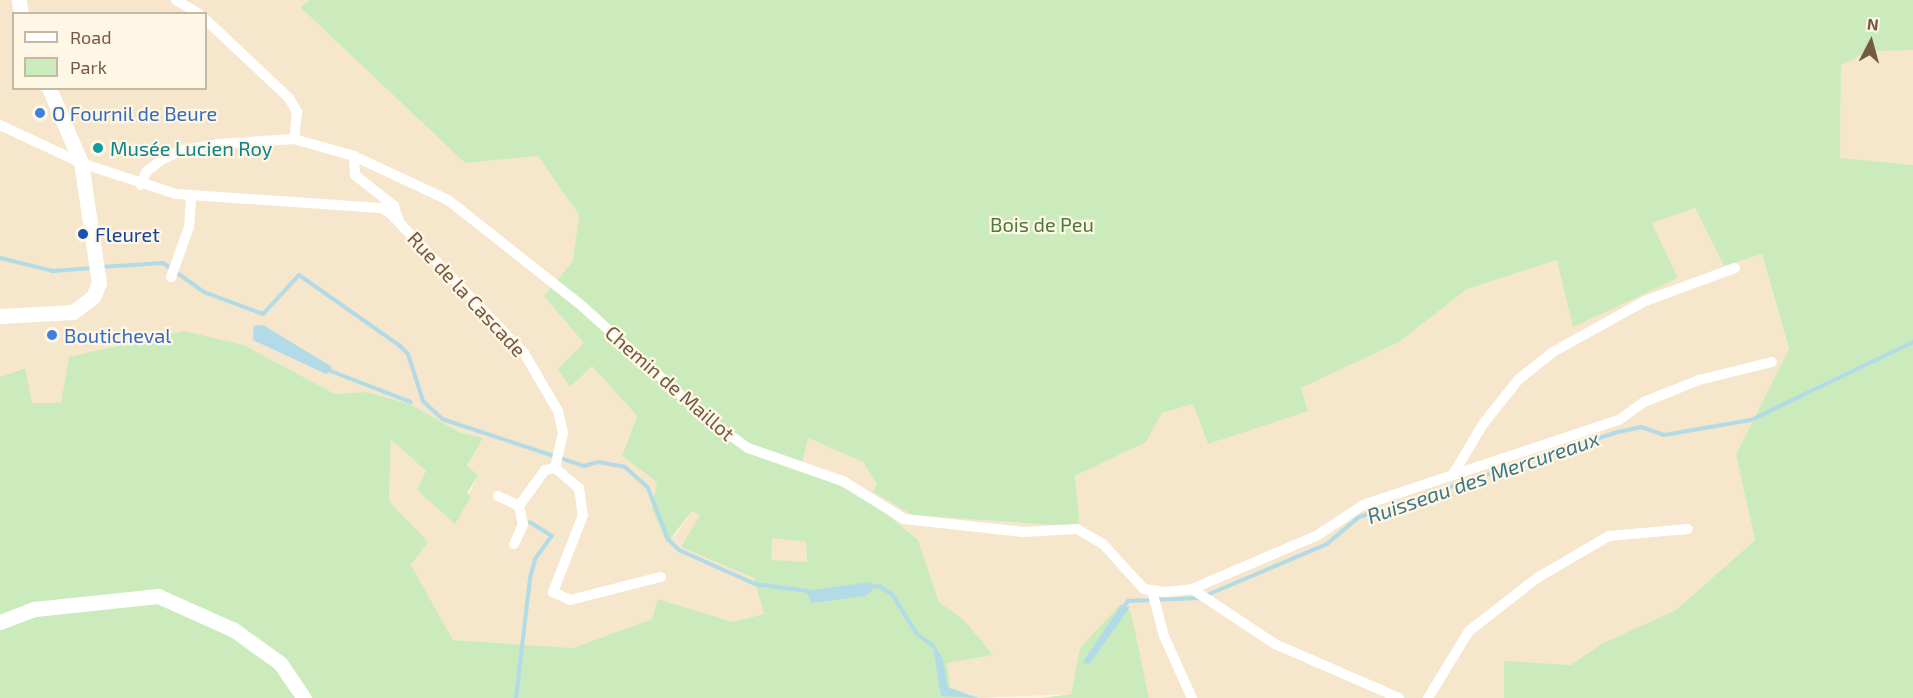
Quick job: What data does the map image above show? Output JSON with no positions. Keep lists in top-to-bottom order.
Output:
{
  "streets": {
    "street": ["Rue de la Cascade", "Chemin de Maillot"]
  },
  "crossings": [
    ["Rue de la Cascade", "Chemin de Maillot"]
  ],
  "water": ["Ruisseau des Mercureaux"],
  "parks": ["Bois de Peu"],
  "places": [
    "O Fournil de Beure",
    "Musée Lucien Roy",
    "Fleuret",
    "Bouticheval"
  ],
  "legend": ["Road", "Park"],
  "north": "top"
}
